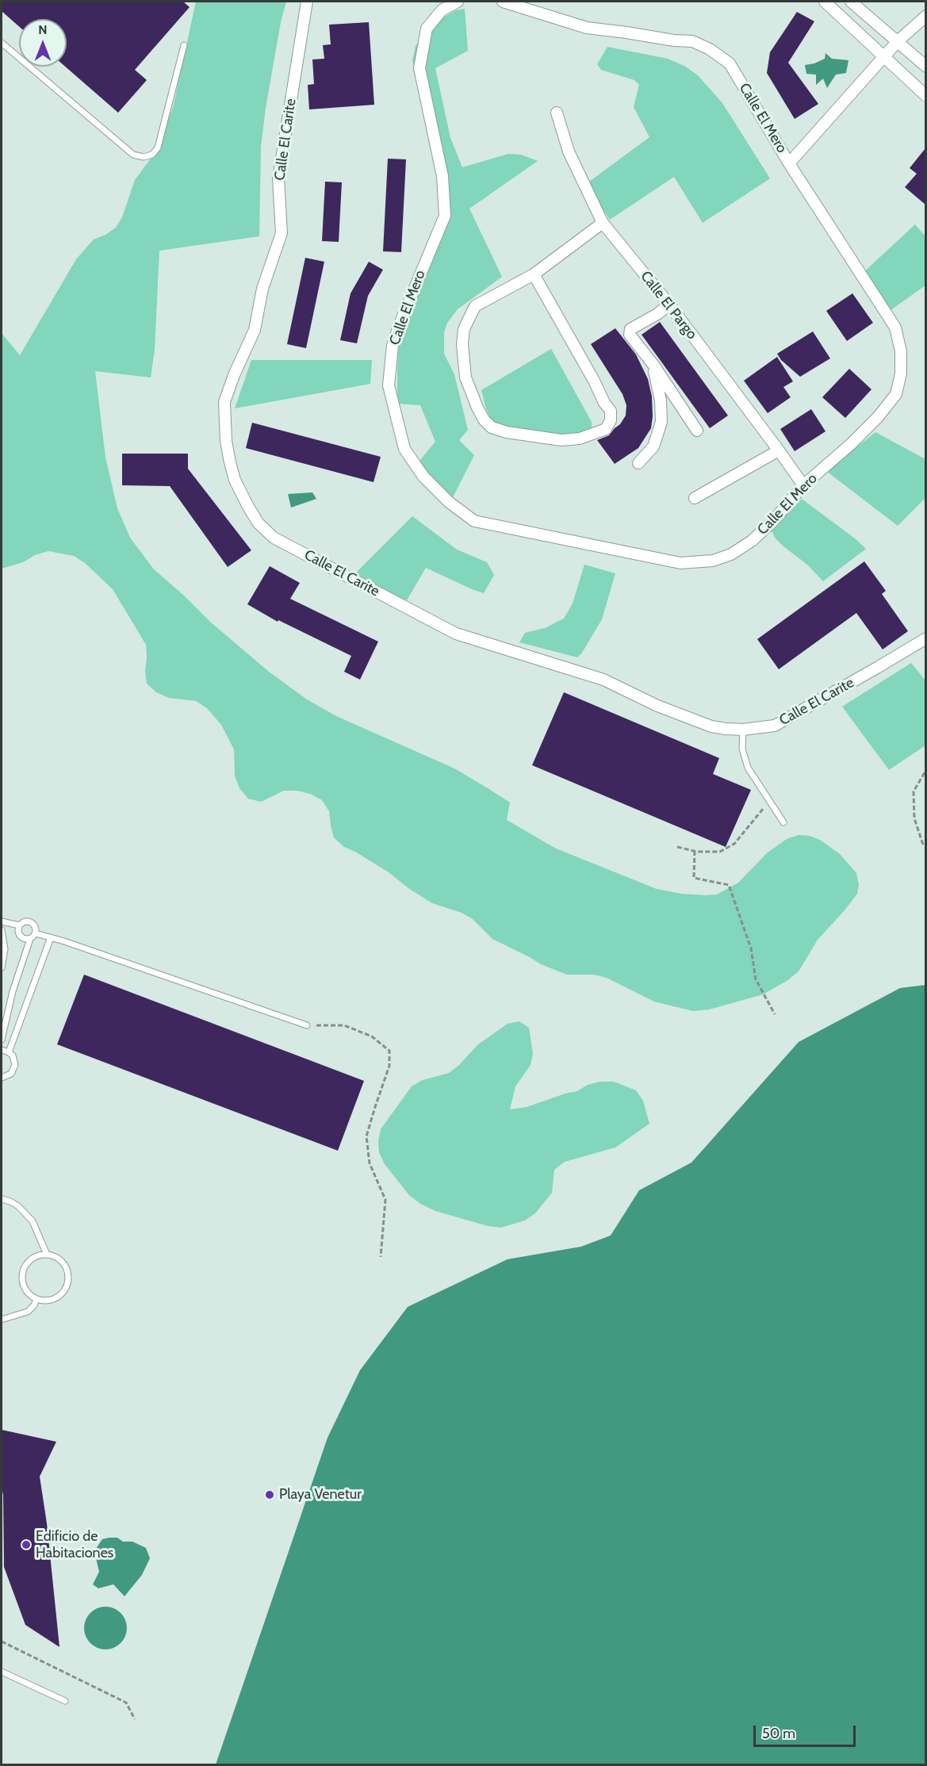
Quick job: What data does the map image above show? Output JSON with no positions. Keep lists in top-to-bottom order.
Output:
{
  "streets": {
    "street": ["Calle El Mero", "Calle El Carite", "Calle El Pargo"]
  },
  "crossings": [
    ["Calle El Mero", "Calle El Pargo"]
  ],
  "places": ["Playa Venetur", "Edificio de Habitaciones"],
  "scale_bar": "50 m",
  "north": "top"
}
